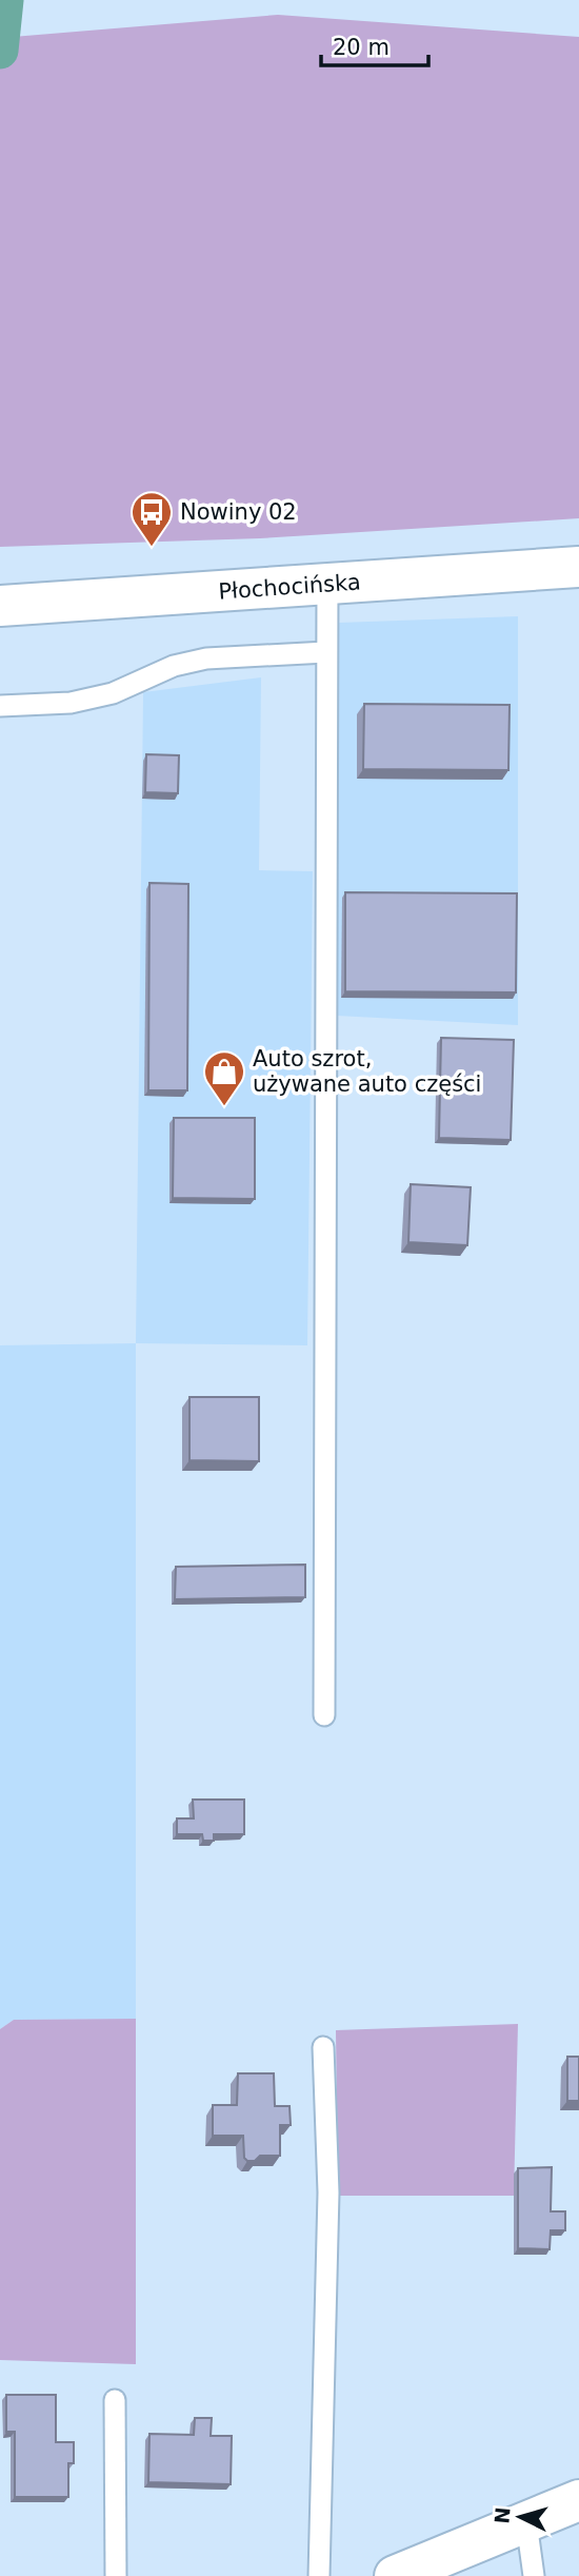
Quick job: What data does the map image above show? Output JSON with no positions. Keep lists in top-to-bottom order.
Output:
{
  "streets": {
    "main road": ["Płochocińska"]
  },
  "places": {
    "bus stop": ["Nowiny 02"],
    "shop": ["Auto szrot, używane auto części"]
  },
  "scale_bar": "20 m",
  "north": "left"
}
